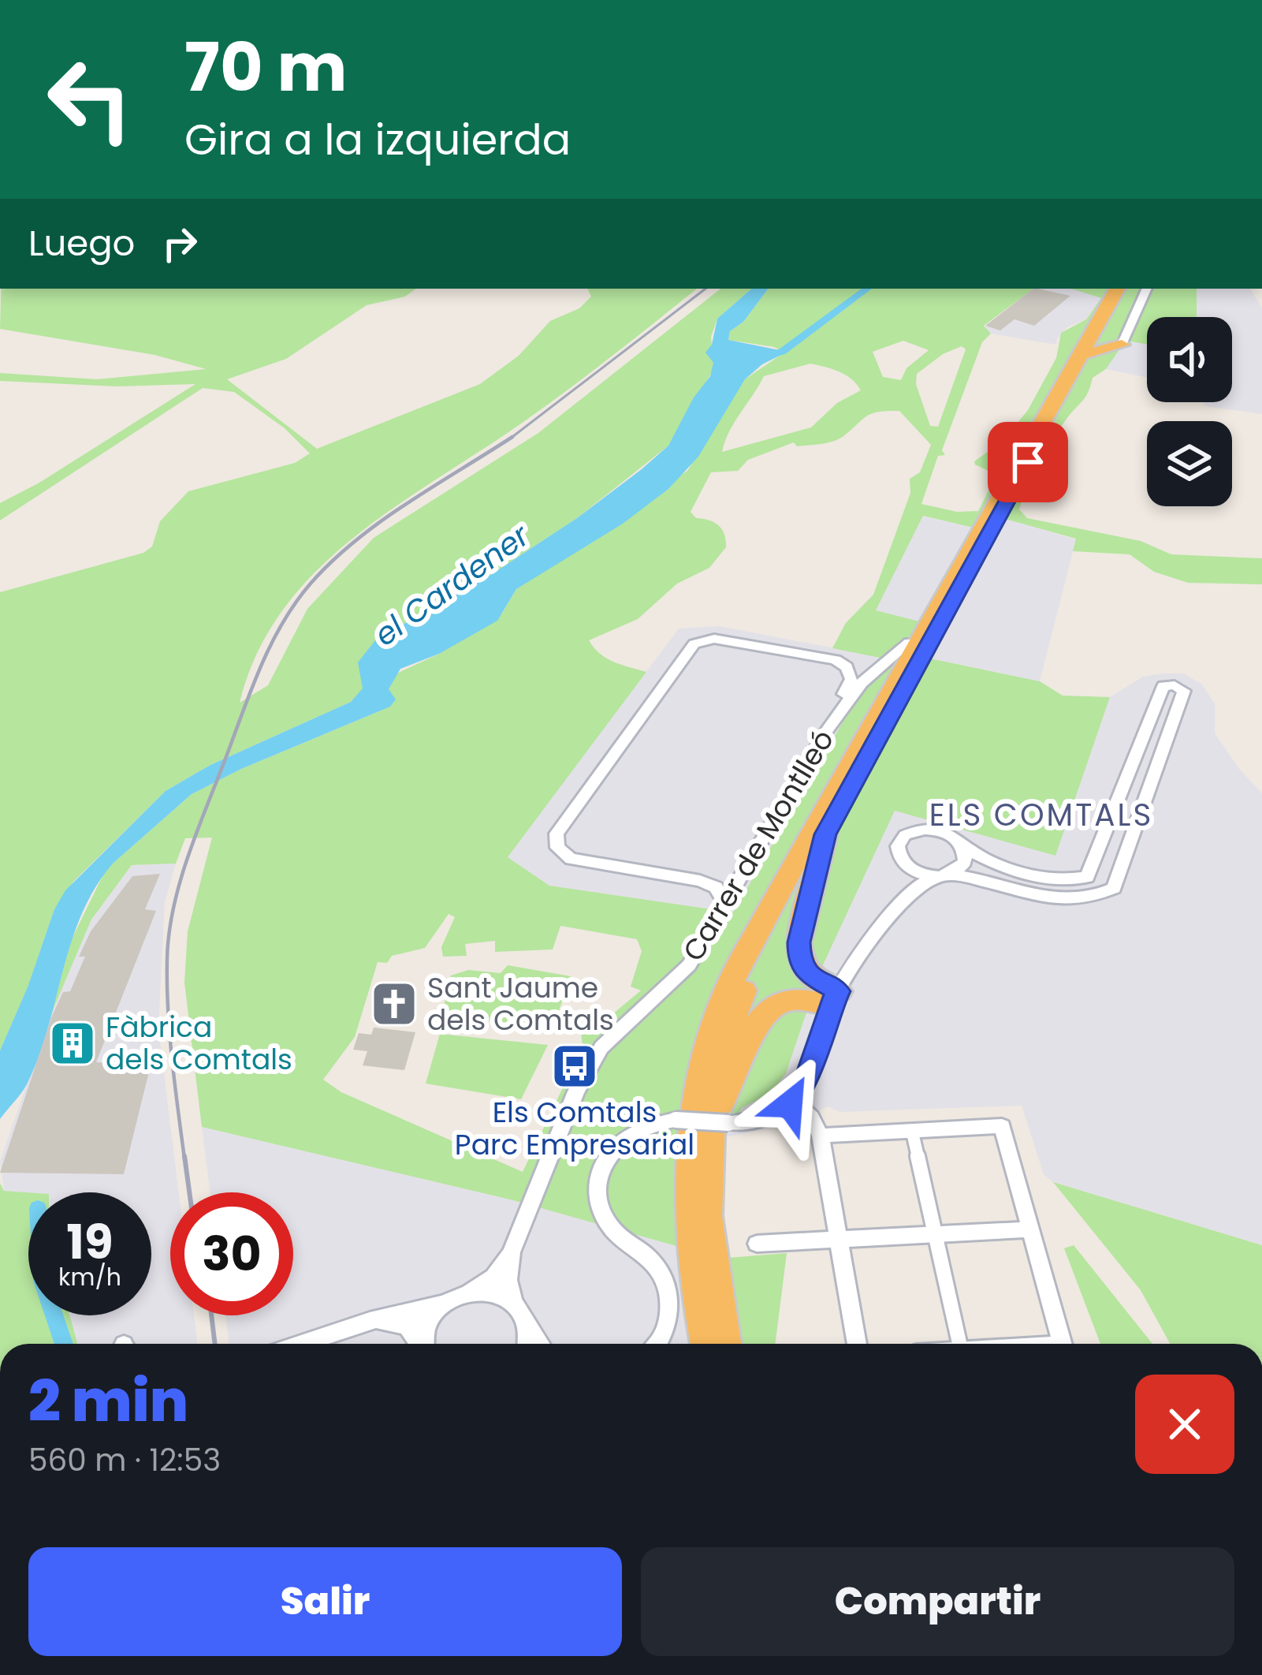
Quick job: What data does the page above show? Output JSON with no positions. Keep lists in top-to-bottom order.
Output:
{
  "streets": {
    "street": ["Carrer de Montlleó"]
  },
  "districts": ["ELS COMTALS"],
  "water": ["el Cardener"],
  "places": {
    "church": ["Sant Jaume dels Comtals"],
    "building": ["Fàbrica dels Comtals"],
    "bus stop": ["Els Comtals Parc Empresarial"]
  },
  "page": {
    "turn": ["70 m", "Gira a la izquierda"],
    "then": "Luego",
    "speed": "19 km/h",
    "limit": "30",
    "heading": ["2 min", "560 m · 12:53"],
    "buttons": ["Salir", "Compartir"]
  }
}
